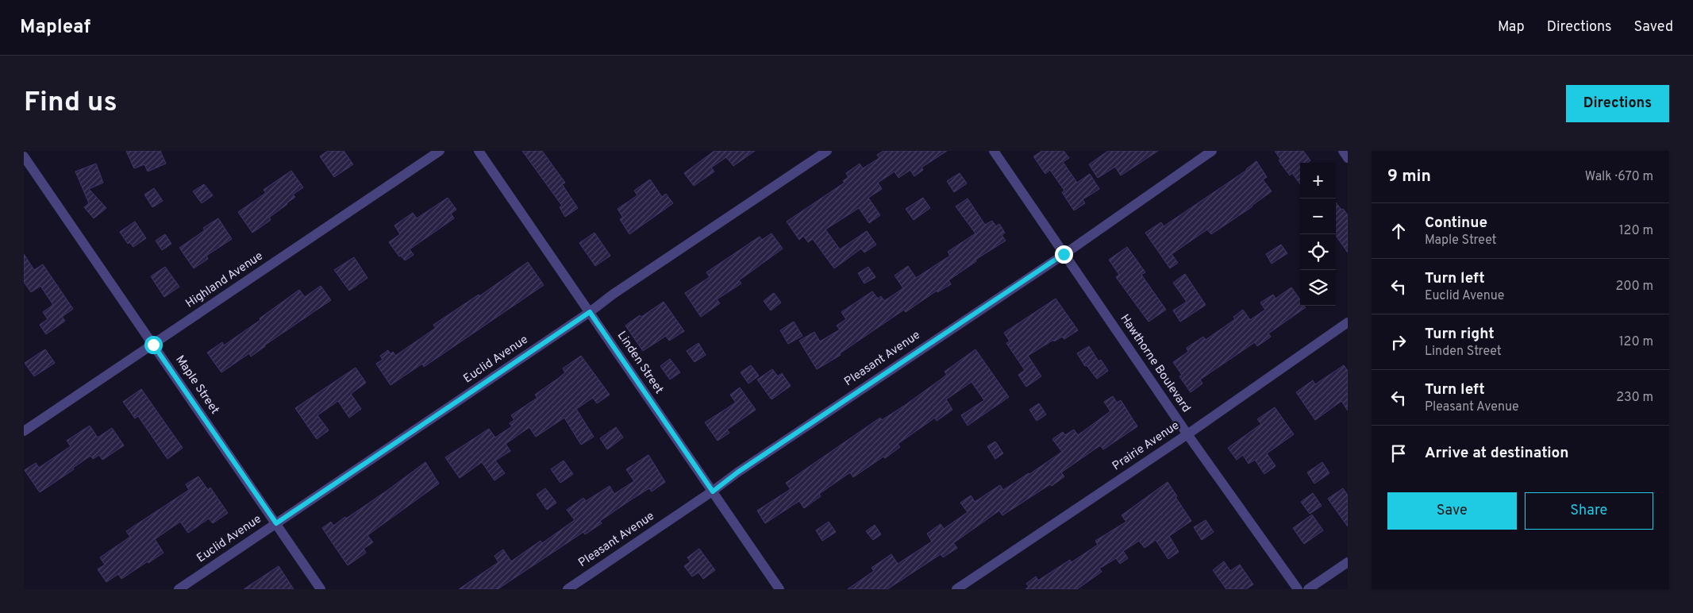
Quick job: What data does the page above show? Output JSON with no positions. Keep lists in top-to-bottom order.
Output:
{
  "streets": {
    "street": [
      "Highland Avenue",
      "Pleasant Avenue",
      "Euclid Avenue",
      "Linden Street",
      "Hawthorne Boulevard",
      "Maple Street",
      "Prairie Avenue"
    ]
  },
  "crossings": [
    ["Highland Avenue", "Maple Street"],
    ["Pleasant Avenue", "Linden Street"],
    ["Pleasant Avenue", "Hawthorne Boulevard"],
    ["Euclid Avenue", "Linden Street"],
    ["Euclid Avenue", "Maple Street"],
    ["Hawthorne Boulevard", "Prairie Avenue"]
  ],
  "page": {
    "header": "Mapleaf",
    "nav": ["Map", "Directions", "Saved"],
    "buttons": [
      "Directions",
      ["Save", "Share"]
    ],
    "title": "Find us",
    "heading": ["9 min", "Walk · 670 m"],
    "map_buttons": ["+", "−"],
    "list": [
      ["Continue", "Maple Street", "120 m"],
      ["Turn left", "Euclid Avenue", "200 m"],
      ["Turn right", "Linden Street", "120 m"],
      ["Turn left", "Pleasant Avenue", "230 m"],
      "Arrive at destination"
    ]
  }
}
